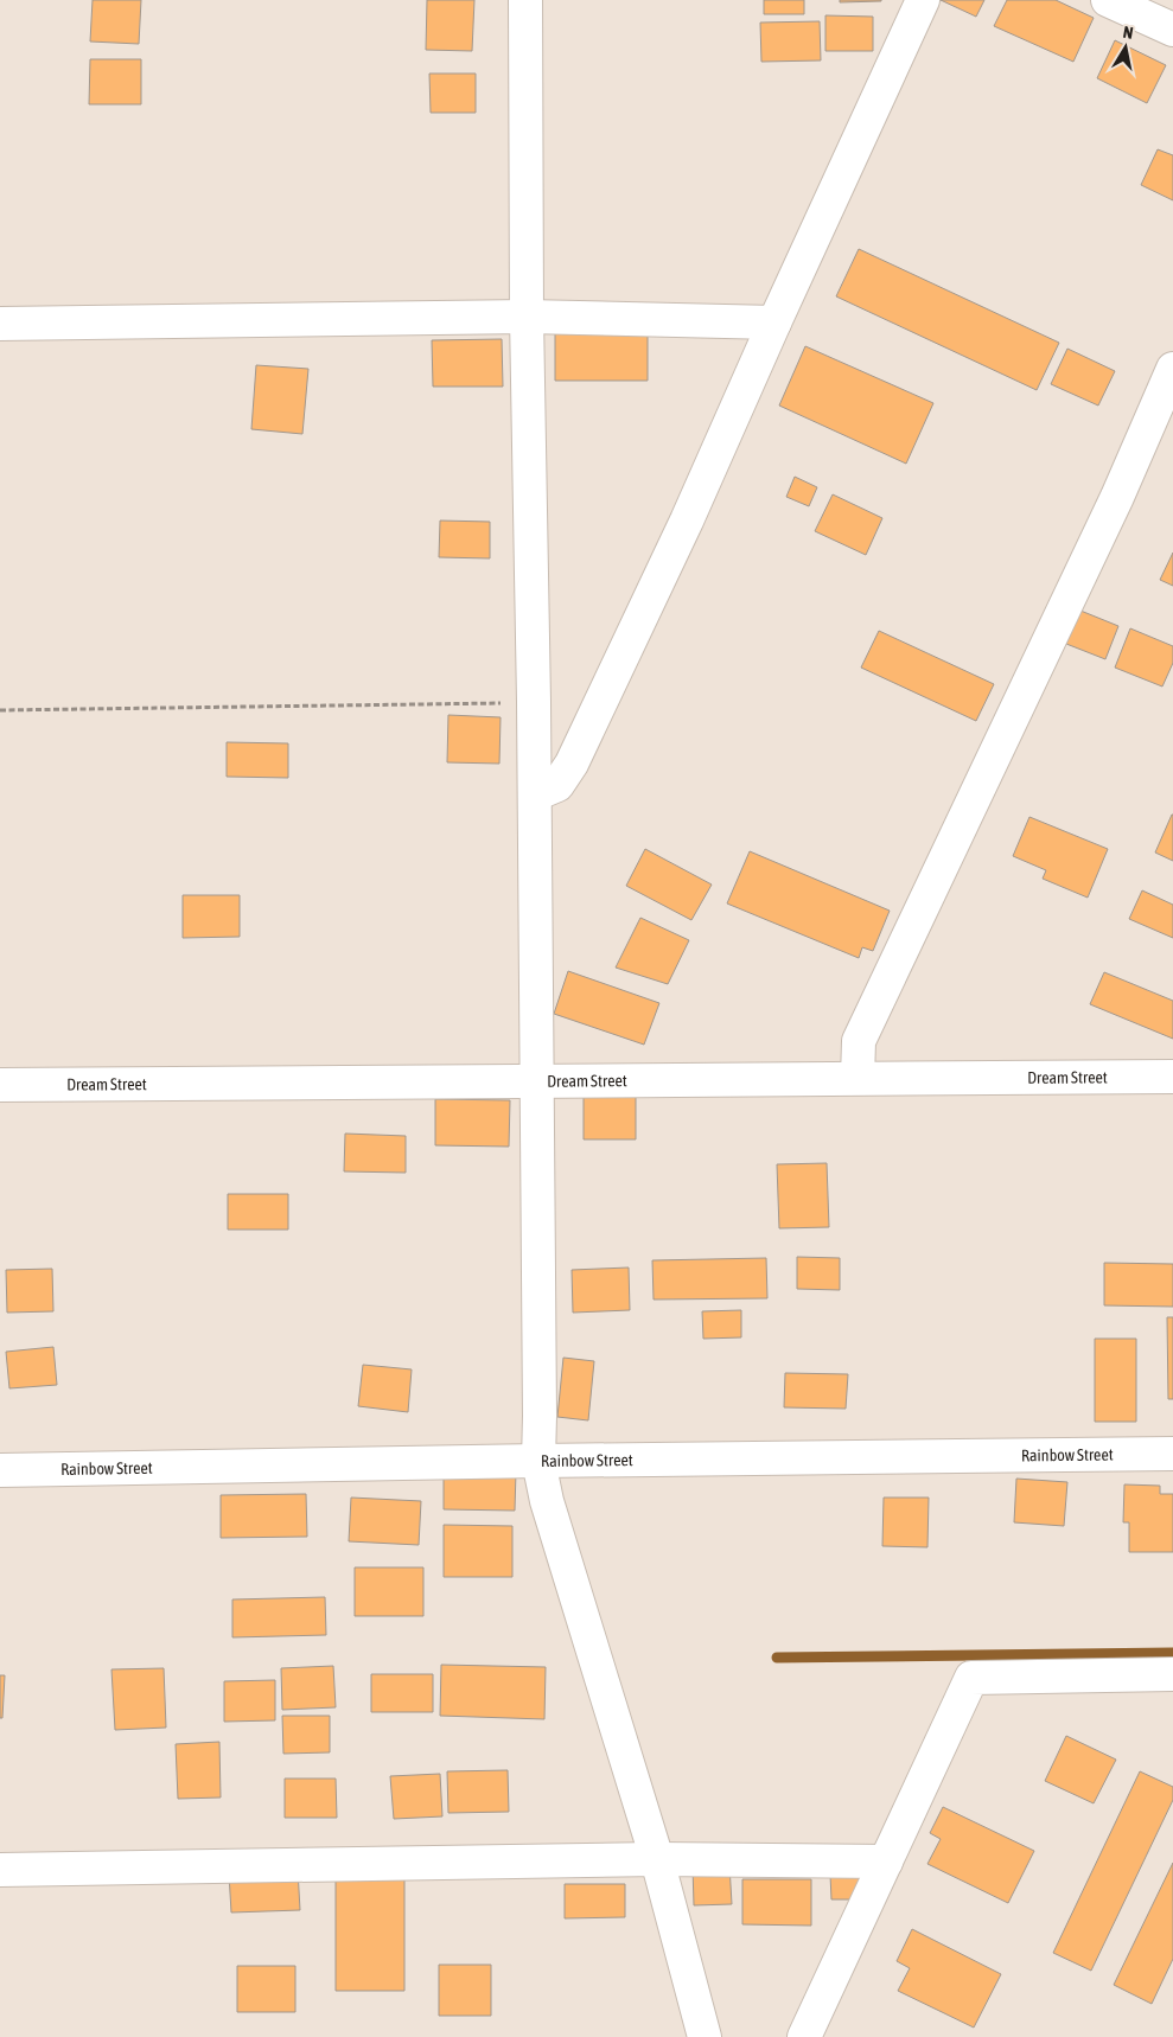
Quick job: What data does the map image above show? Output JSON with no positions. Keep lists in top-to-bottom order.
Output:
{
  "streets": {
    "street": ["Dream Street", "Rainbow Street"]
  },
  "north": "top"
}
